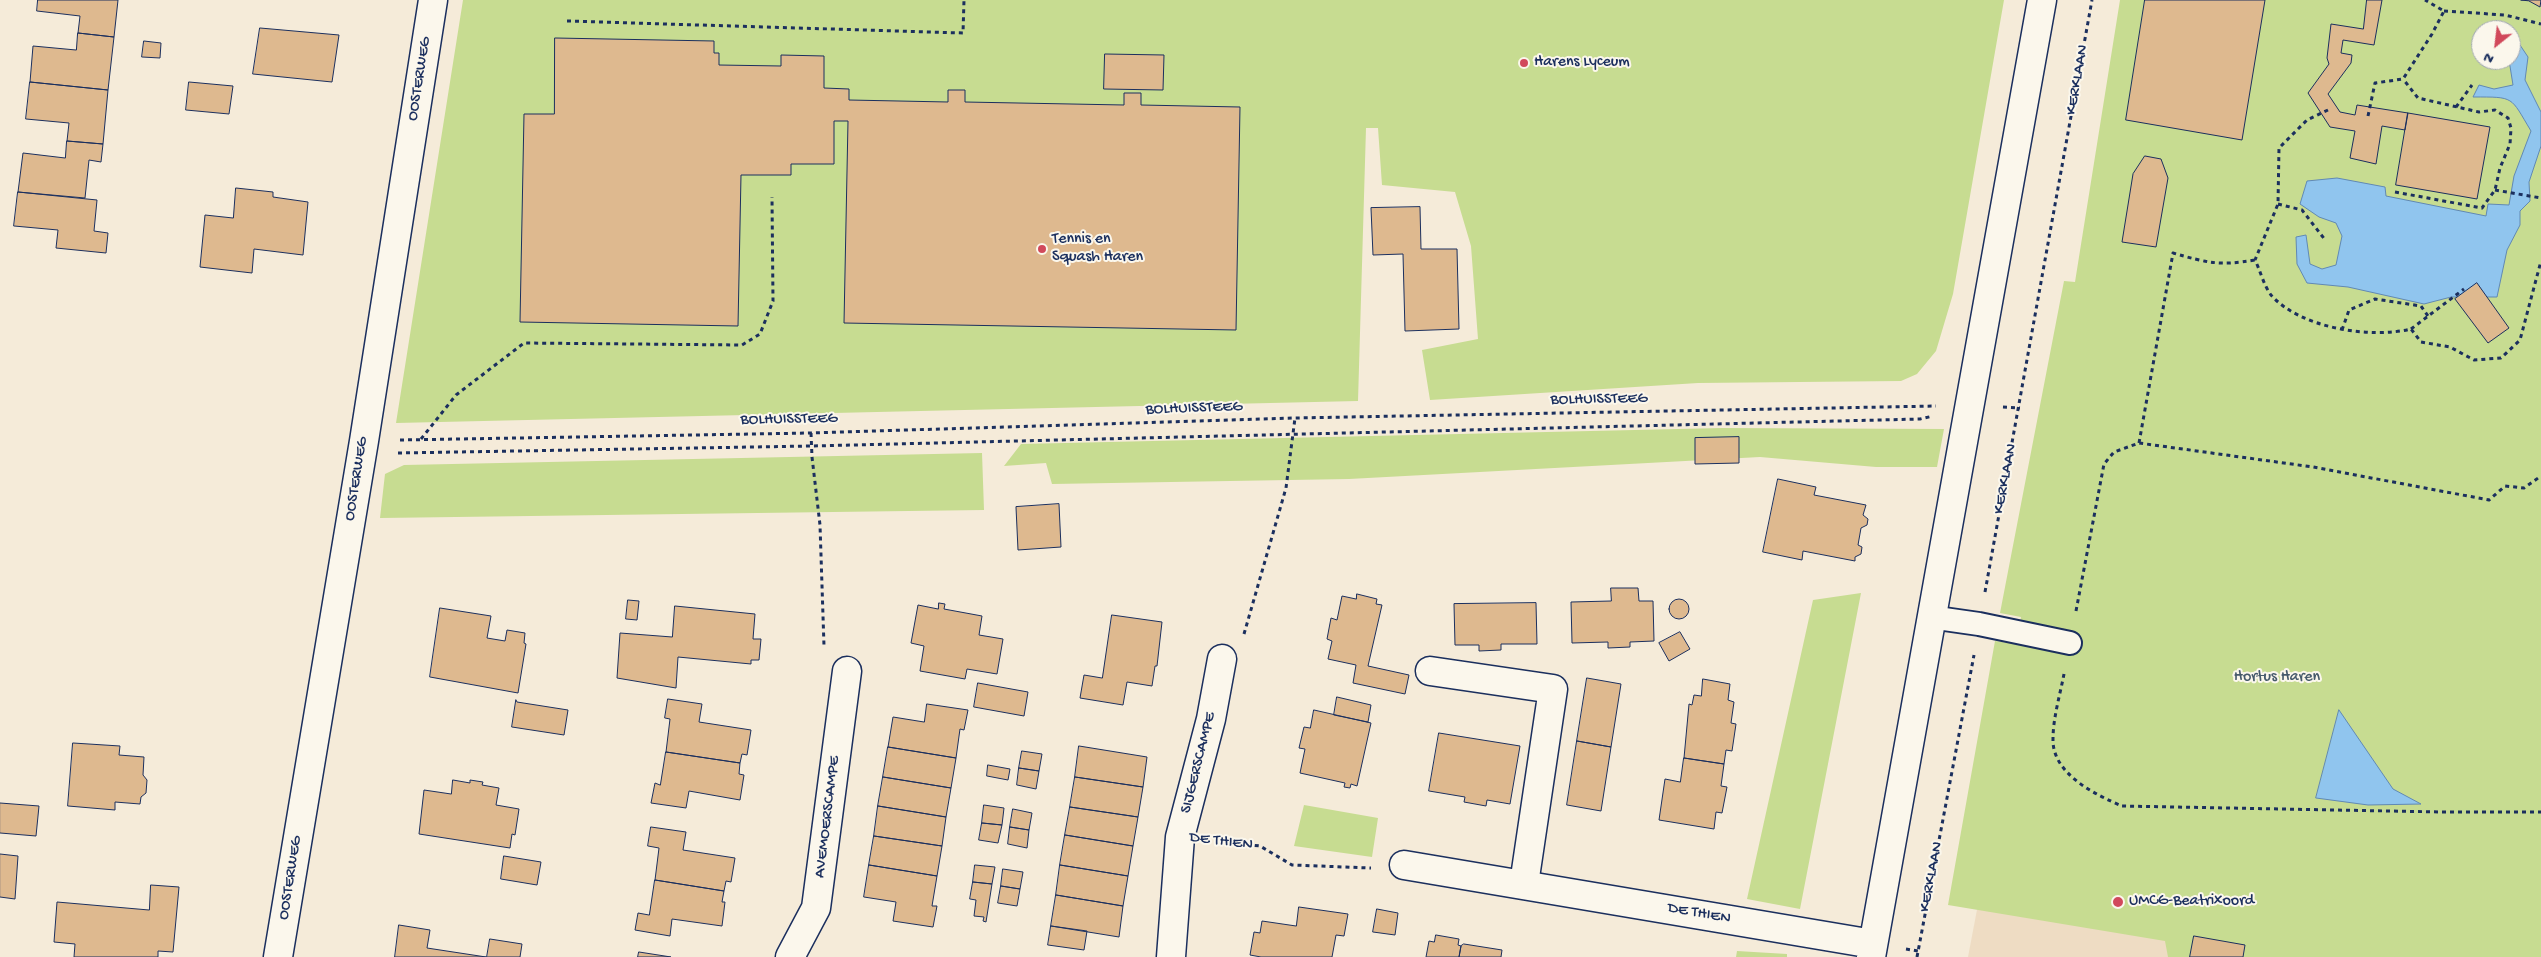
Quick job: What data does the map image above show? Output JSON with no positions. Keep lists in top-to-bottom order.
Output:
{
  "streets": {
    "street": [
      "OOSTERWEG",
      "SIJGERSCAMPE",
      "AVEMOERSCAMPE",
      "DE THIEN"
    ],
    "path": ["KERKLAAN", "BOLHUISSTEEG"]
  },
  "crossings": [
    ["SIJGERSCAMPE", "DE THIEN"]
  ],
  "parks": ["Hortus Haren"],
  "places": ["Harens Lyceum", "Tennis en Squash Haren", "UMCG-Beatrixoord"],
  "north": "bottom left"
}
